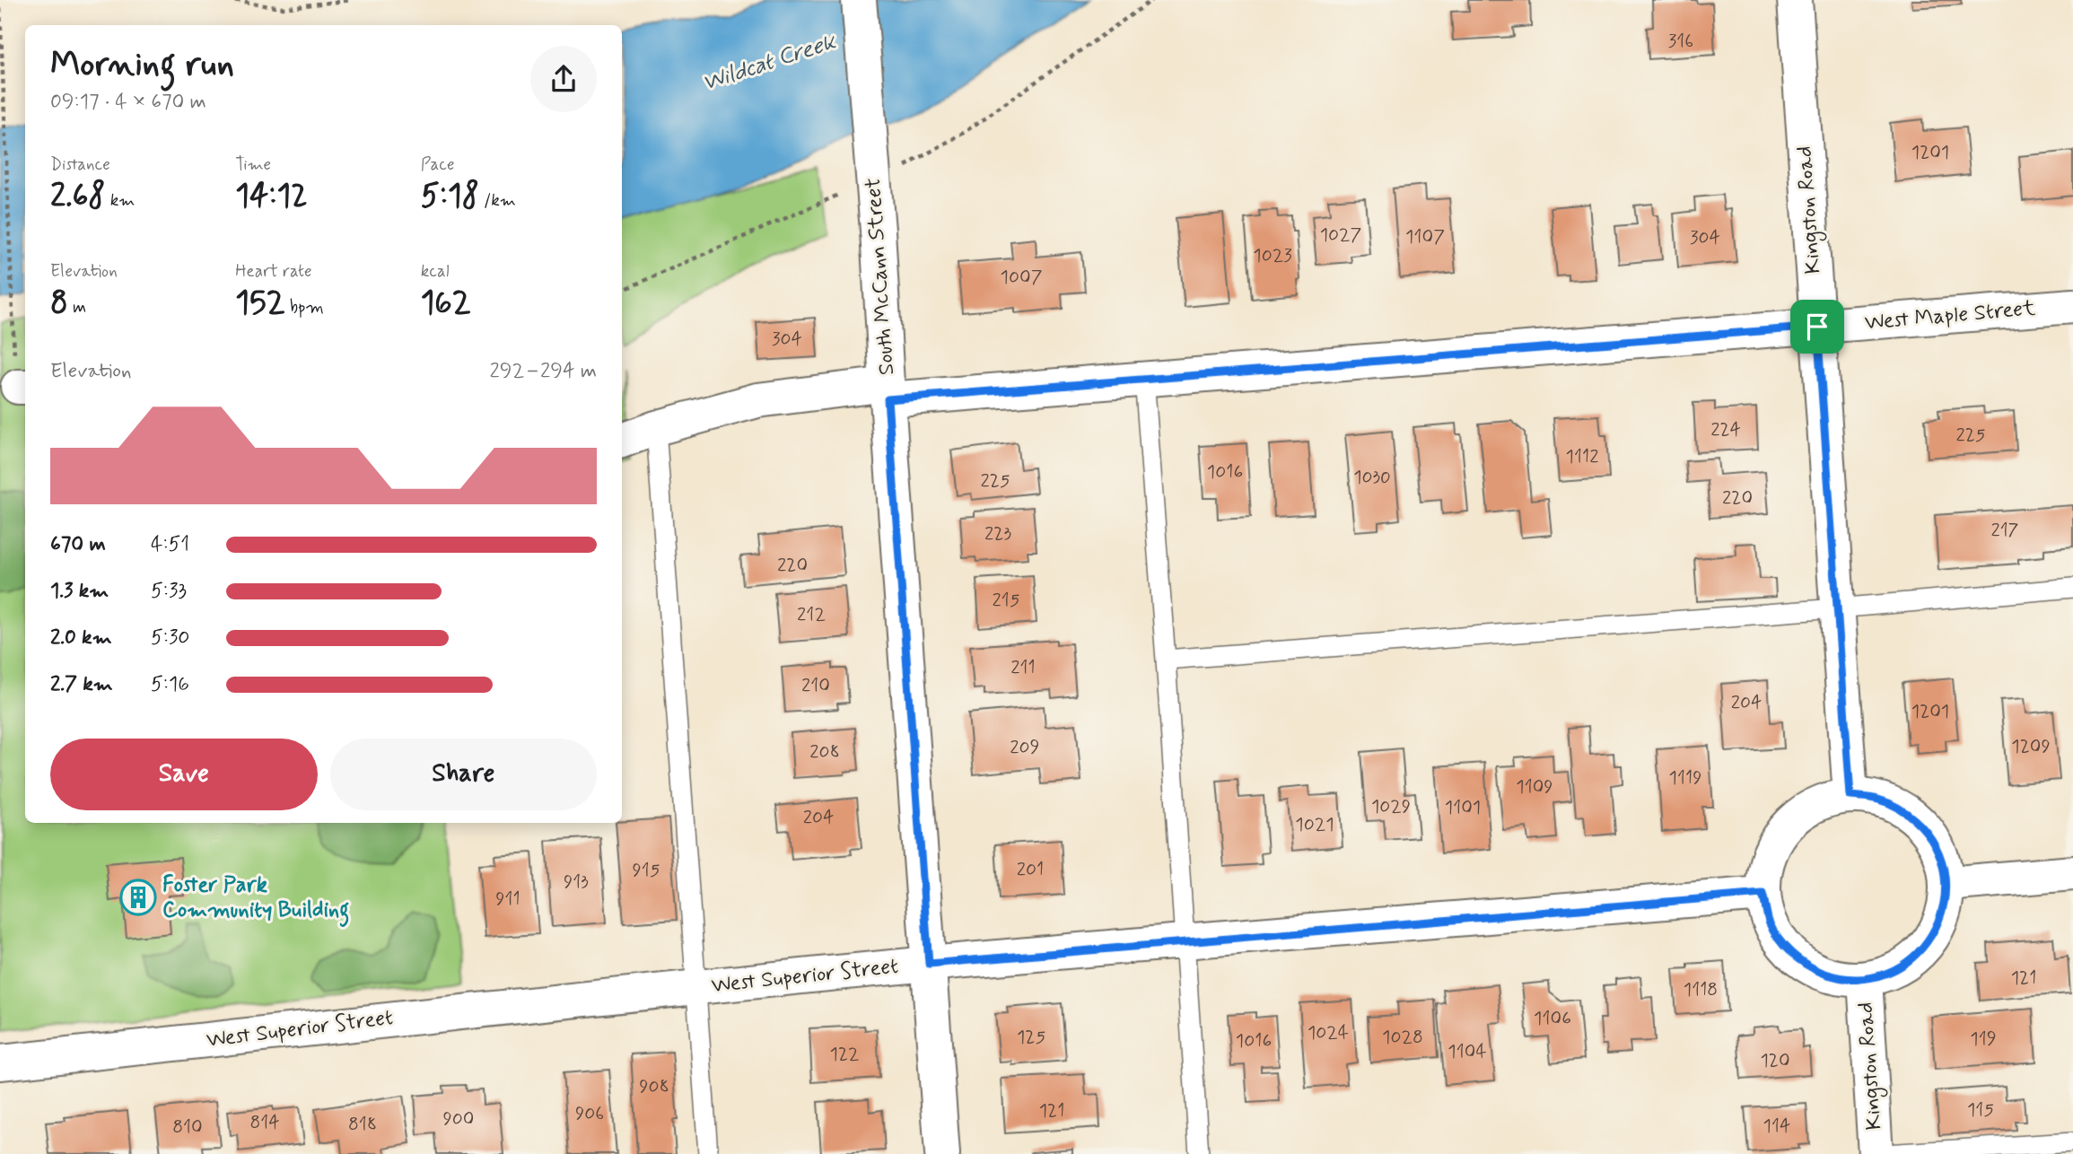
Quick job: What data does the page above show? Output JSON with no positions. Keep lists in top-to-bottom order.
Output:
{
  "streets": {
    "street": [
      "Kingston Road",
      "South McCann Street",
      "West Maple Street",
      "West Superior Street"
    ]
  },
  "crossings": [
    ["Kingston Road", "West Maple Street"],
    ["Kingston Road", "West Superior Street"],
    ["South McCann Street", "West Maple Street"],
    ["South McCann Street", "West Superior Street"]
  ],
  "water": ["Wildcat Creek"],
  "places": {
    "building": ["Foster Park Community Building"]
  },
  "house_numbers": [
    "316",
    "1201",
    "1027",
    "1107",
    "304",
    "1023",
    "1007",
    "304",
    "224",
    "225",
    "1112",
    "1016",
    "1030",
    "225",
    "220",
    "217",
    "223",
    "220",
    "215",
    "212",
    "211",
    "210",
    "204",
    "1201",
    "1209",
    "209",
    "208",
    "1119",
    "1109",
    "1029",
    "1101",
    "204",
    "1021",
    "201",
    "915",
    "913",
    "911",
    "121",
    "1118",
    "1106",
    "1024",
    "125",
    "1028",
    "119",
    "1016",
    "1104",
    "122",
    "120",
    "908",
    "115",
    "121",
    "906",
    "900",
    "814",
    "818",
    "114",
    "810"
  ],
  "page": {
    "heading": ["Morning run", "09:17 · 4 × 670 m"],
    "stats": [
      ["Distance", "2.68 km"],
      ["Time", "14:12"],
      ["Pace", "5:18 /km"],
      ["Elevation", "8 m"],
      ["Heart rate", "152 bpm"],
      ["kcal", "162"]
    ],
    "chart": ["Elevation", "292–294 m"],
    "list": [
      {
        "name": "670 m",
        "note": "4:51"
      },
      {
        "name": "1.3 km",
        "note": "5:33"
      },
      {
        "name": "2.0 km",
        "note": "5:30"
      },
      {
        "name": "2.7 km",
        "note": "5:16"
      }
    ],
    "buttons": ["Save", "Share"]
  }
}
